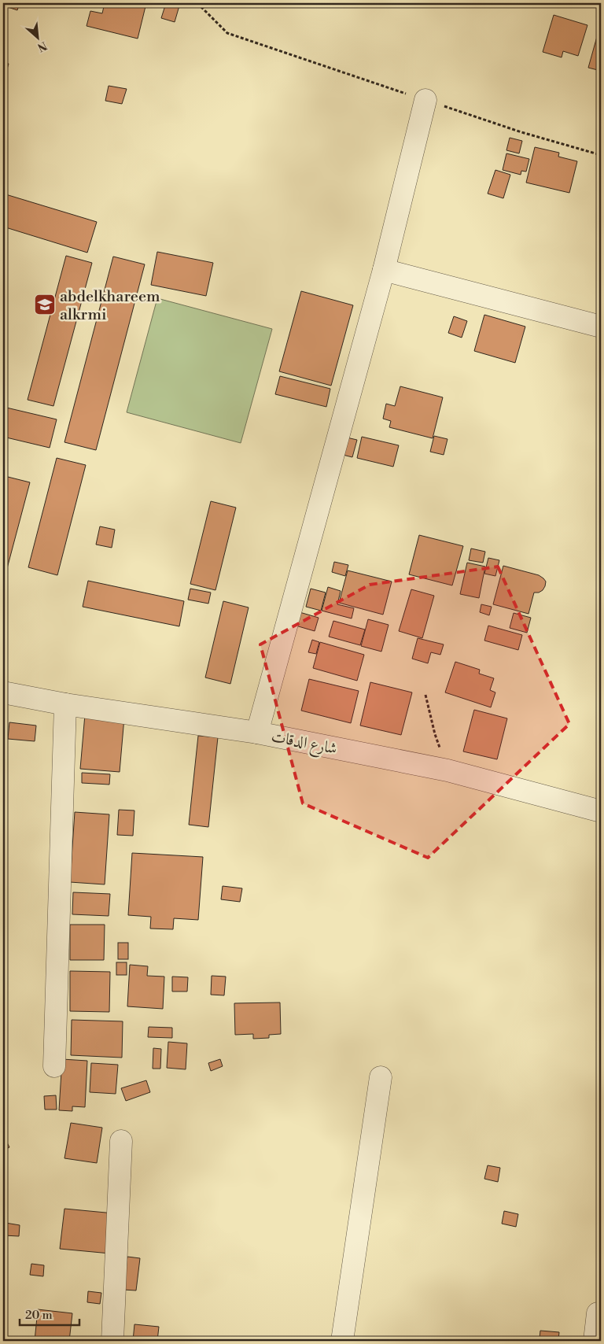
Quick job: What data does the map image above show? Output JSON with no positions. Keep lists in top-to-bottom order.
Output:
{
  "streets": {
    "street": ["شارع الدقات"]
  },
  "places": {
    "school or university": ["abdelkhareem alkrmi"]
  },
  "scale_bar": "20 m",
  "north": "bottom right"
}
